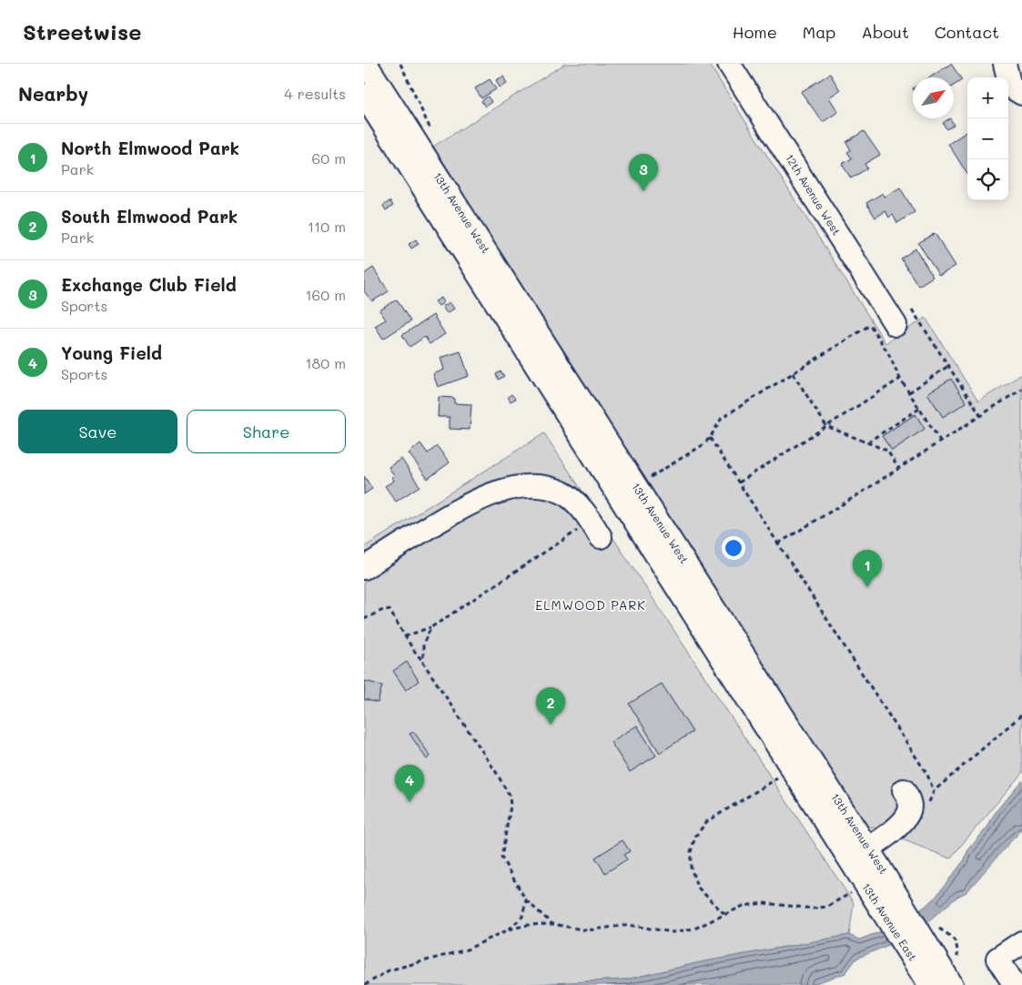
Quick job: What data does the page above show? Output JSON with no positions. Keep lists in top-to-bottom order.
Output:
{
  "streets": {
    "street": ["12th Avenue West", "13th Avenue West", "13th Avenue East"]
  },
  "crossings": [
    ["13th Avenue West", "13th Avenue East"]
  ],
  "districts": ["ELMWOOD PARK"],
  "north": "top right",
  "page": {
    "header": "Streetwise",
    "nav": [
      "Home",
      "Map",
      "About",
      "Contact"
    ],
    "heading": ["Nearby", "4 results"],
    "map_buttons": ["+", "−"],
    "list": [
      {
        "mark": "1",
        "name": "North Elmwood Park",
        "note": "Park",
        "value": "60 m"
      },
      {
        "mark": "2",
        "name": "South Elmwood Park",
        "note": "Park",
        "value": "110 m"
      },
      {
        "mark": "3",
        "name": "Exchange Club Field",
        "note": "Sports",
        "value": "160 m"
      },
      {
        "mark": "4",
        "name": "Young Field",
        "note": "Sports",
        "value": "180 m"
      }
    ],
    "pins": [
      "3",
      "1",
      "2",
      "4"
    ],
    "buttons": ["Save", "Share"]
  }
}
